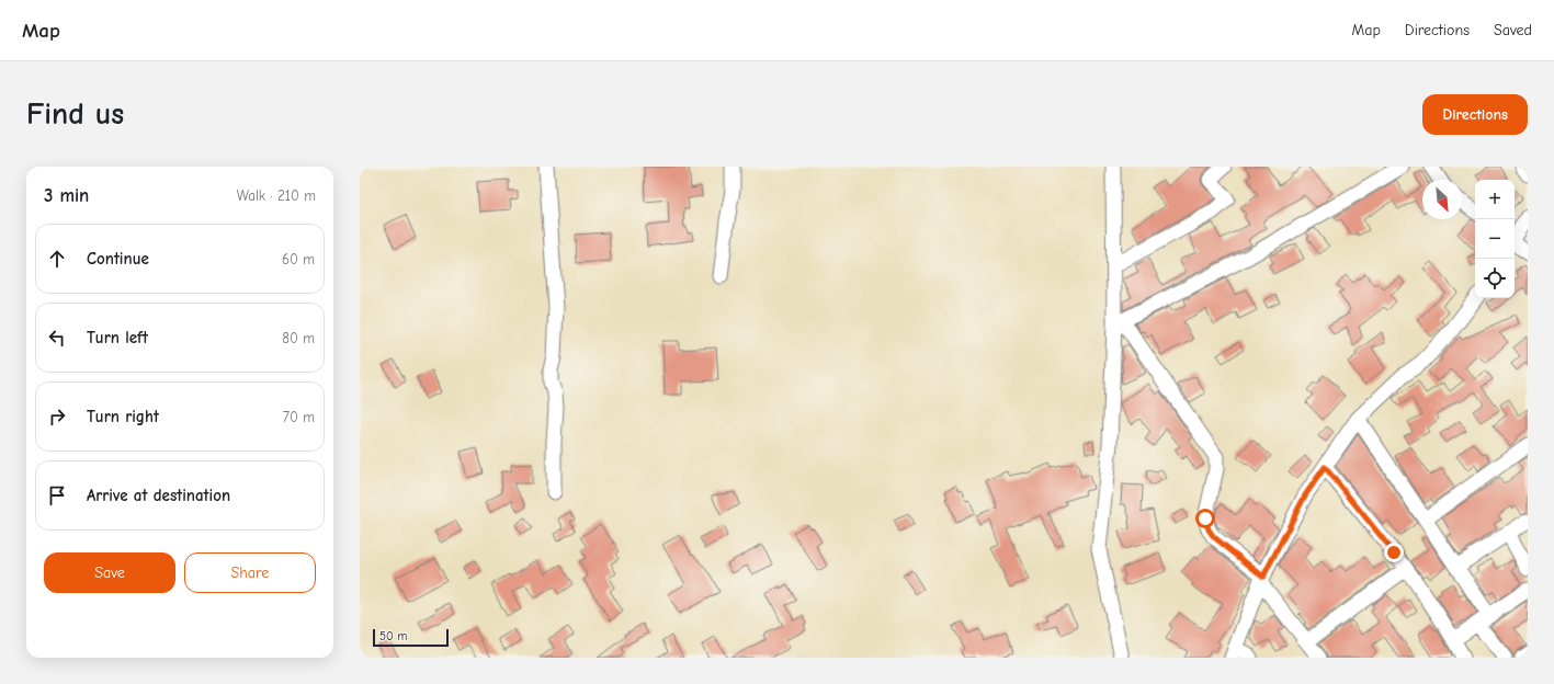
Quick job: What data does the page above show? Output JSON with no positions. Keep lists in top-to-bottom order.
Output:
{
  "scale_bar": "50 m",
  "north": "bottom right",
  "page": {
    "header": "Map",
    "nav": ["Map", "Directions", "Saved"],
    "buttons": [
      "Directions",
      ["Save", "Share"]
    ],
    "title": "Find us",
    "heading": ["3 min", "Walk · 210 m"],
    "map_buttons": ["+", "−"],
    "list": [
      ["Continue", "60 m"],
      ["Turn left", "80 m"],
      ["Turn right", "70 m"],
      "Arrive at destination"
    ],
    "scale": "50 m"
  }
}
